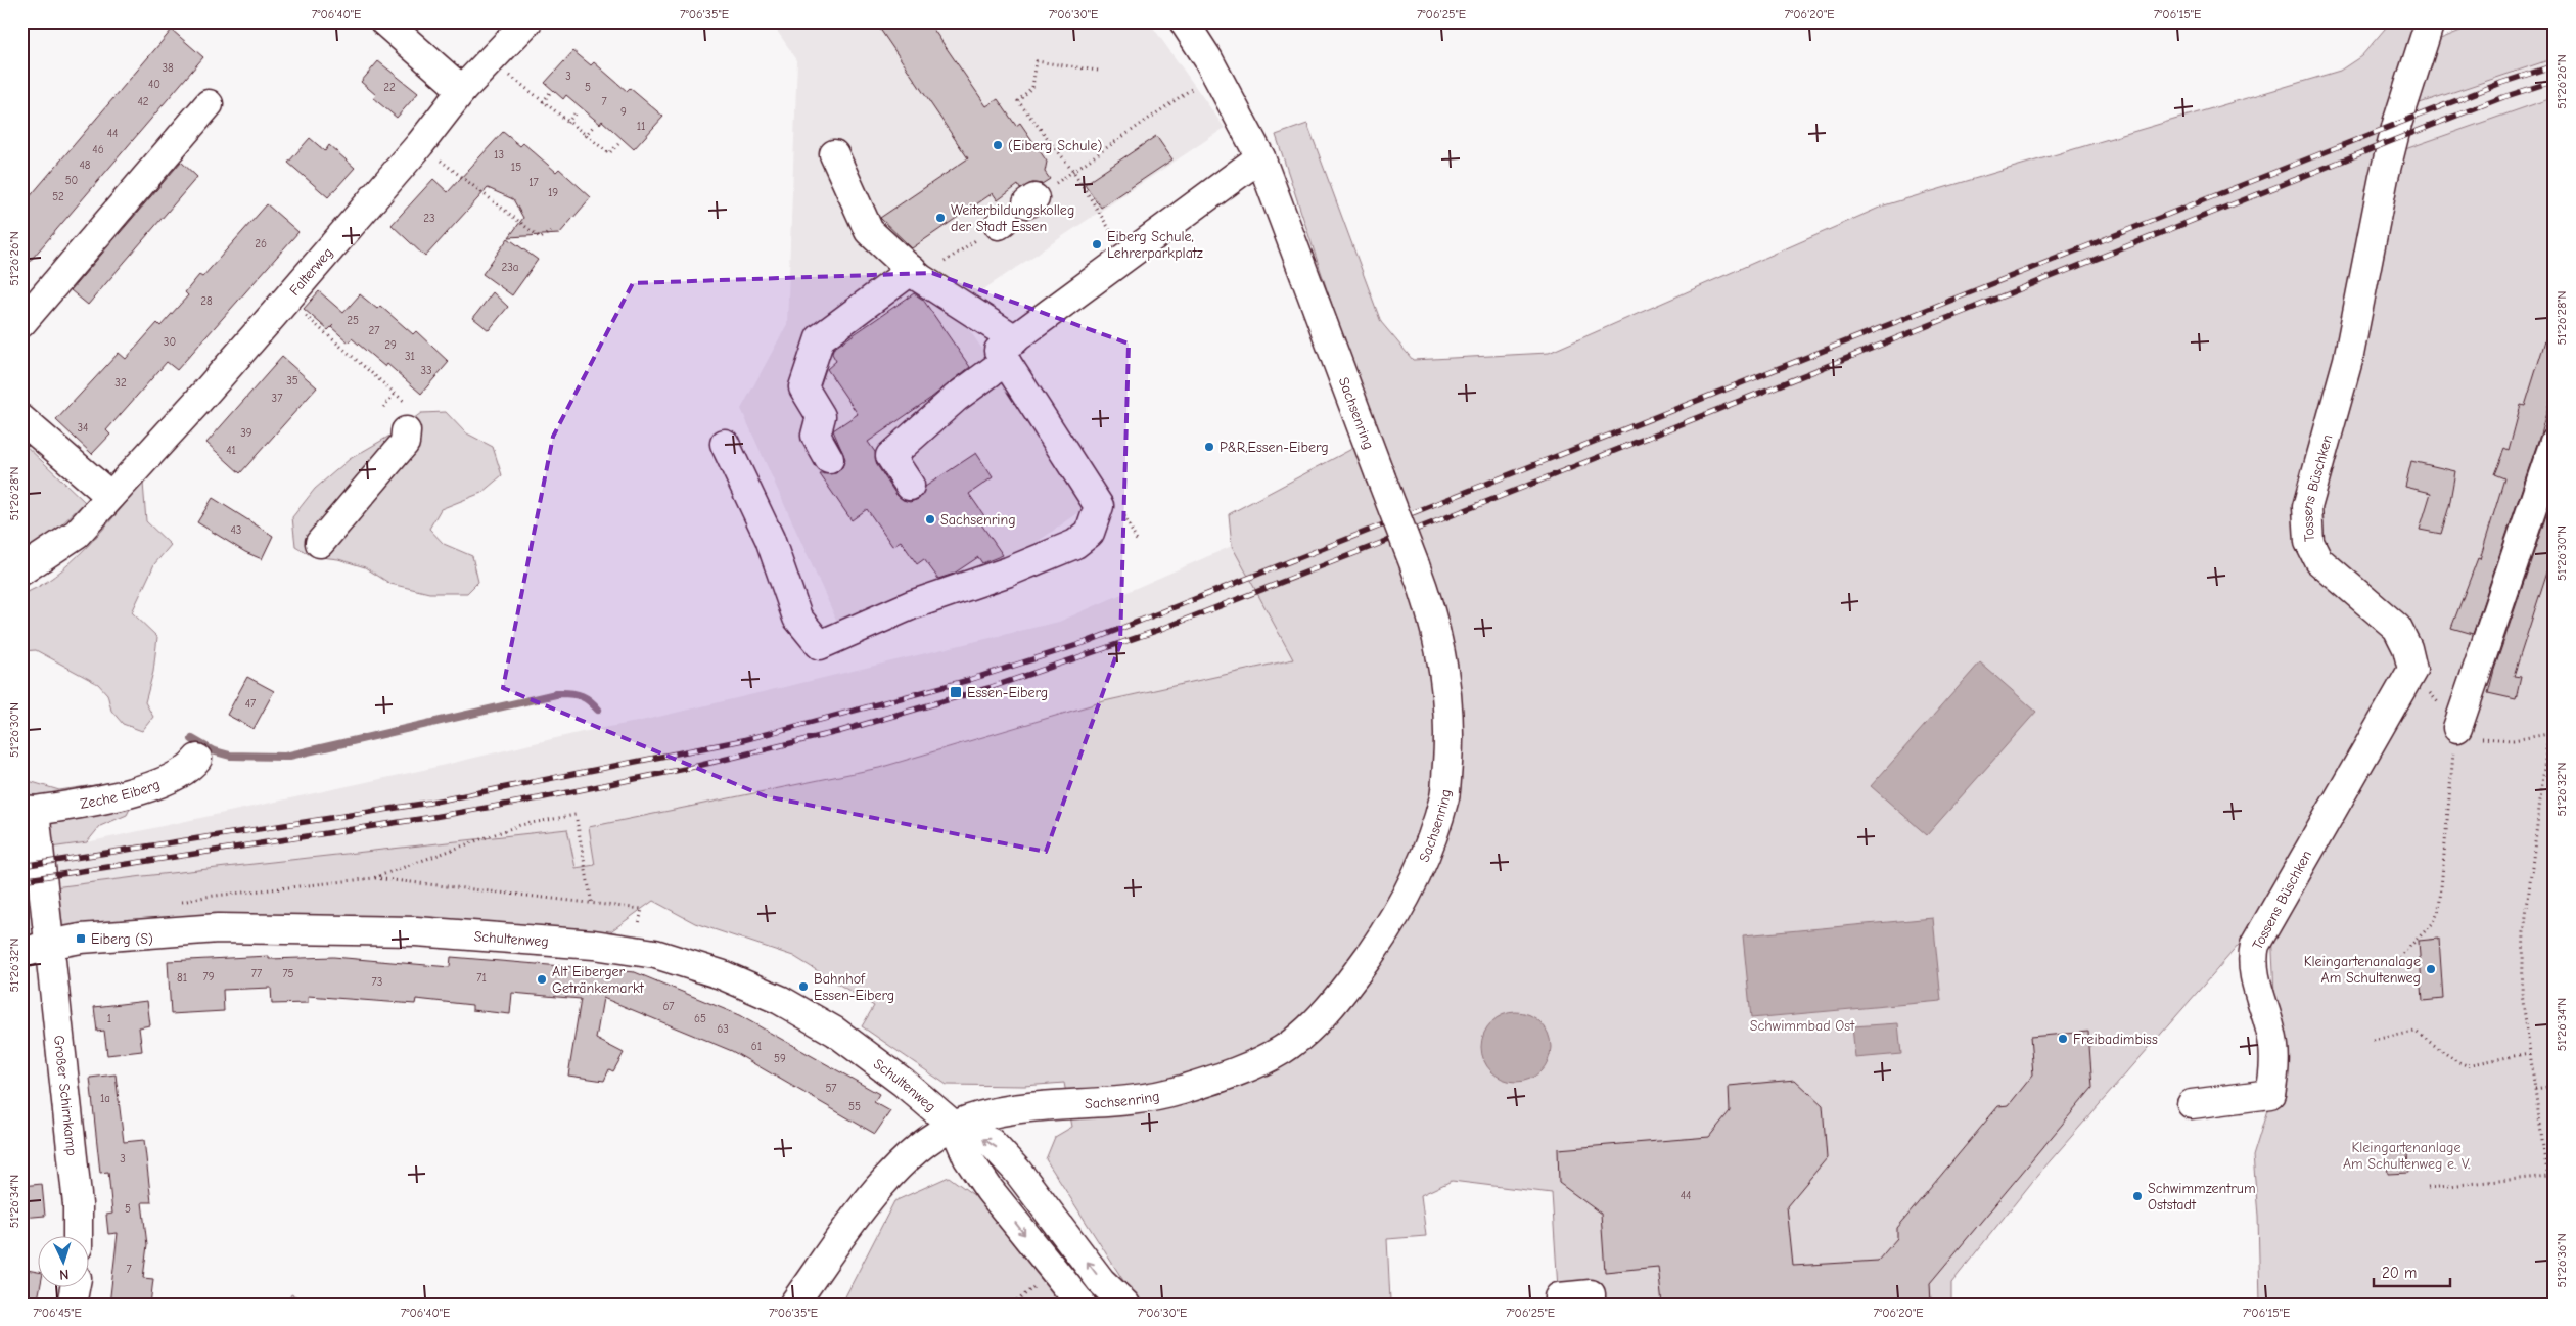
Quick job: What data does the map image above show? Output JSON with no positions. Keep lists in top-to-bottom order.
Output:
{
  "streets": {
    "street": [
      "Falterweg",
      "Sachsenring",
      "Tossens Büschken",
      "Zeche Eiberg",
      "Schultenweg",
      "Großer Schirnkamp"
    ]
  },
  "crossings": [
    ["Sachsenring", "Schultenweg"],
    ["Zeche Eiberg", "Schultenweg"],
    ["Zeche Eiberg", "Großer Schirnkamp"],
    ["Schultenweg", "Großer Schirnkamp"]
  ],
  "parks": ["Schwimmbad Ost", "Kleingartenanlage Am Schultenweg e. V."],
  "places": {
    "other": [
      "(Eiberg Schule)",
      "Weiterbildungskolleg der Stadt Essen",
      "Eiberg Schule, Lehrerparkplatz",
      "P&R,Essen-Eiberg",
      "Sachsenring",
      "Kleingartenanalage Am Schultenweg",
      "Alt Eiberger Getränkemarkt",
      "Bahnhof Essen-Eiberg",
      "Freibadimbiss",
      "Schwimmzentrum Oststadt"
    ],
    "transit": ["Essen-Eiberg", "Eiberg (S)"]
  },
  "house_numbers": [
    "38",
    "3",
    "40",
    "22",
    "5",
    "42",
    "7",
    "9",
    "11",
    "44",
    "46",
    "13",
    "48",
    "15",
    "50",
    "17",
    "19",
    "52",
    "23",
    "26",
    "23a",
    "28",
    "25",
    "27",
    "30",
    "29",
    "31",
    "33",
    "35",
    "32",
    "37",
    "34",
    "39",
    "41",
    "43",
    "47",
    "77",
    "75",
    "79",
    "81",
    "71",
    "73",
    "67",
    "1",
    "65",
    "63",
    "61",
    "59",
    "57",
    "1a",
    "55",
    "3",
    "44",
    "5",
    "7"
  ],
  "scale_bar": "20 m",
  "north": "bottom",
  "coordinates": [
    "7°06'40\"E",
    "7°06'35\"E",
    "7°06'30\"E",
    "7°06'25\"E",
    "7°06'20\"E",
    "7°06'15\"E",
    "51°26'26\"N",
    "51°26'28\"N",
    "51°26'30\"N",
    "51°26'32\"N",
    "51°26'34\"N",
    "51°26'36\"N",
    "7°06'45\"E"
  ]
}
